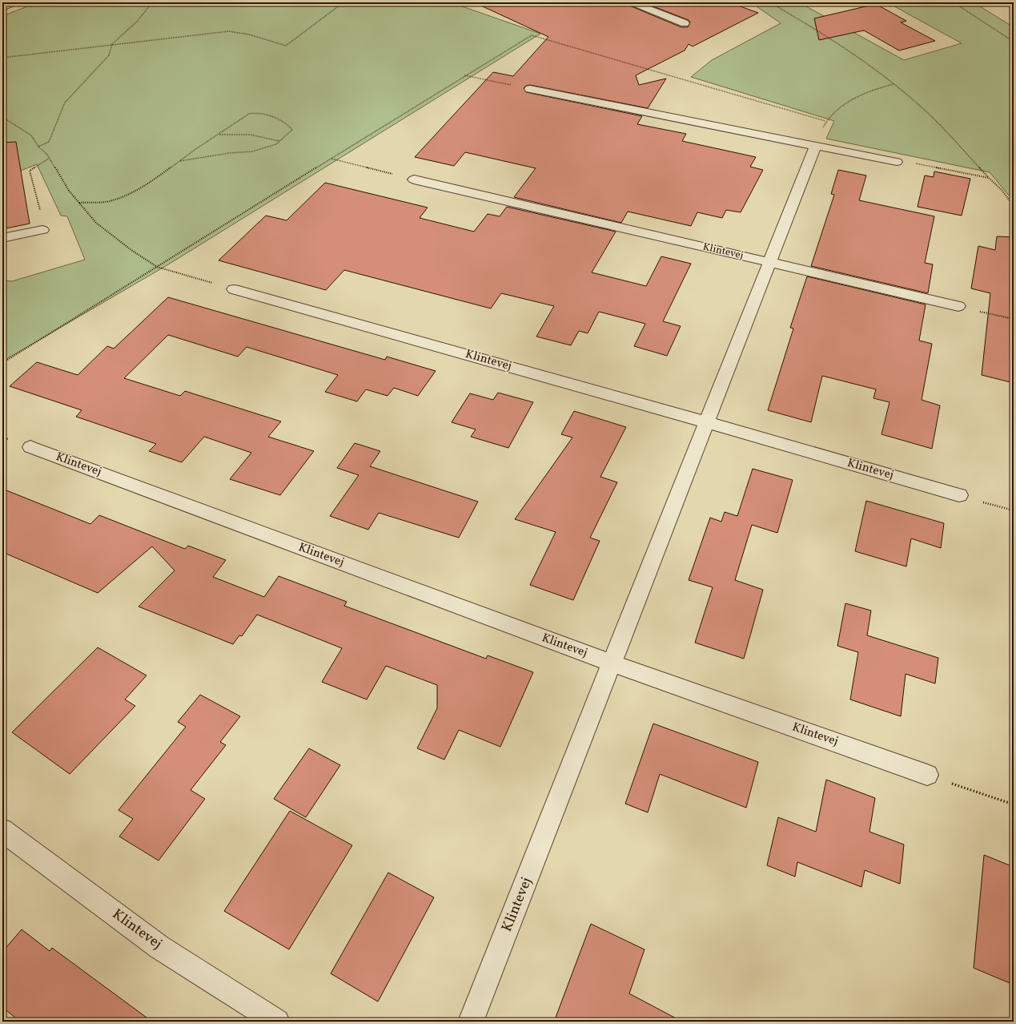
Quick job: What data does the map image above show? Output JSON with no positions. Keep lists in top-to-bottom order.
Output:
{
  "streets": {
    "street": ["Klintevej"]
  }
}
